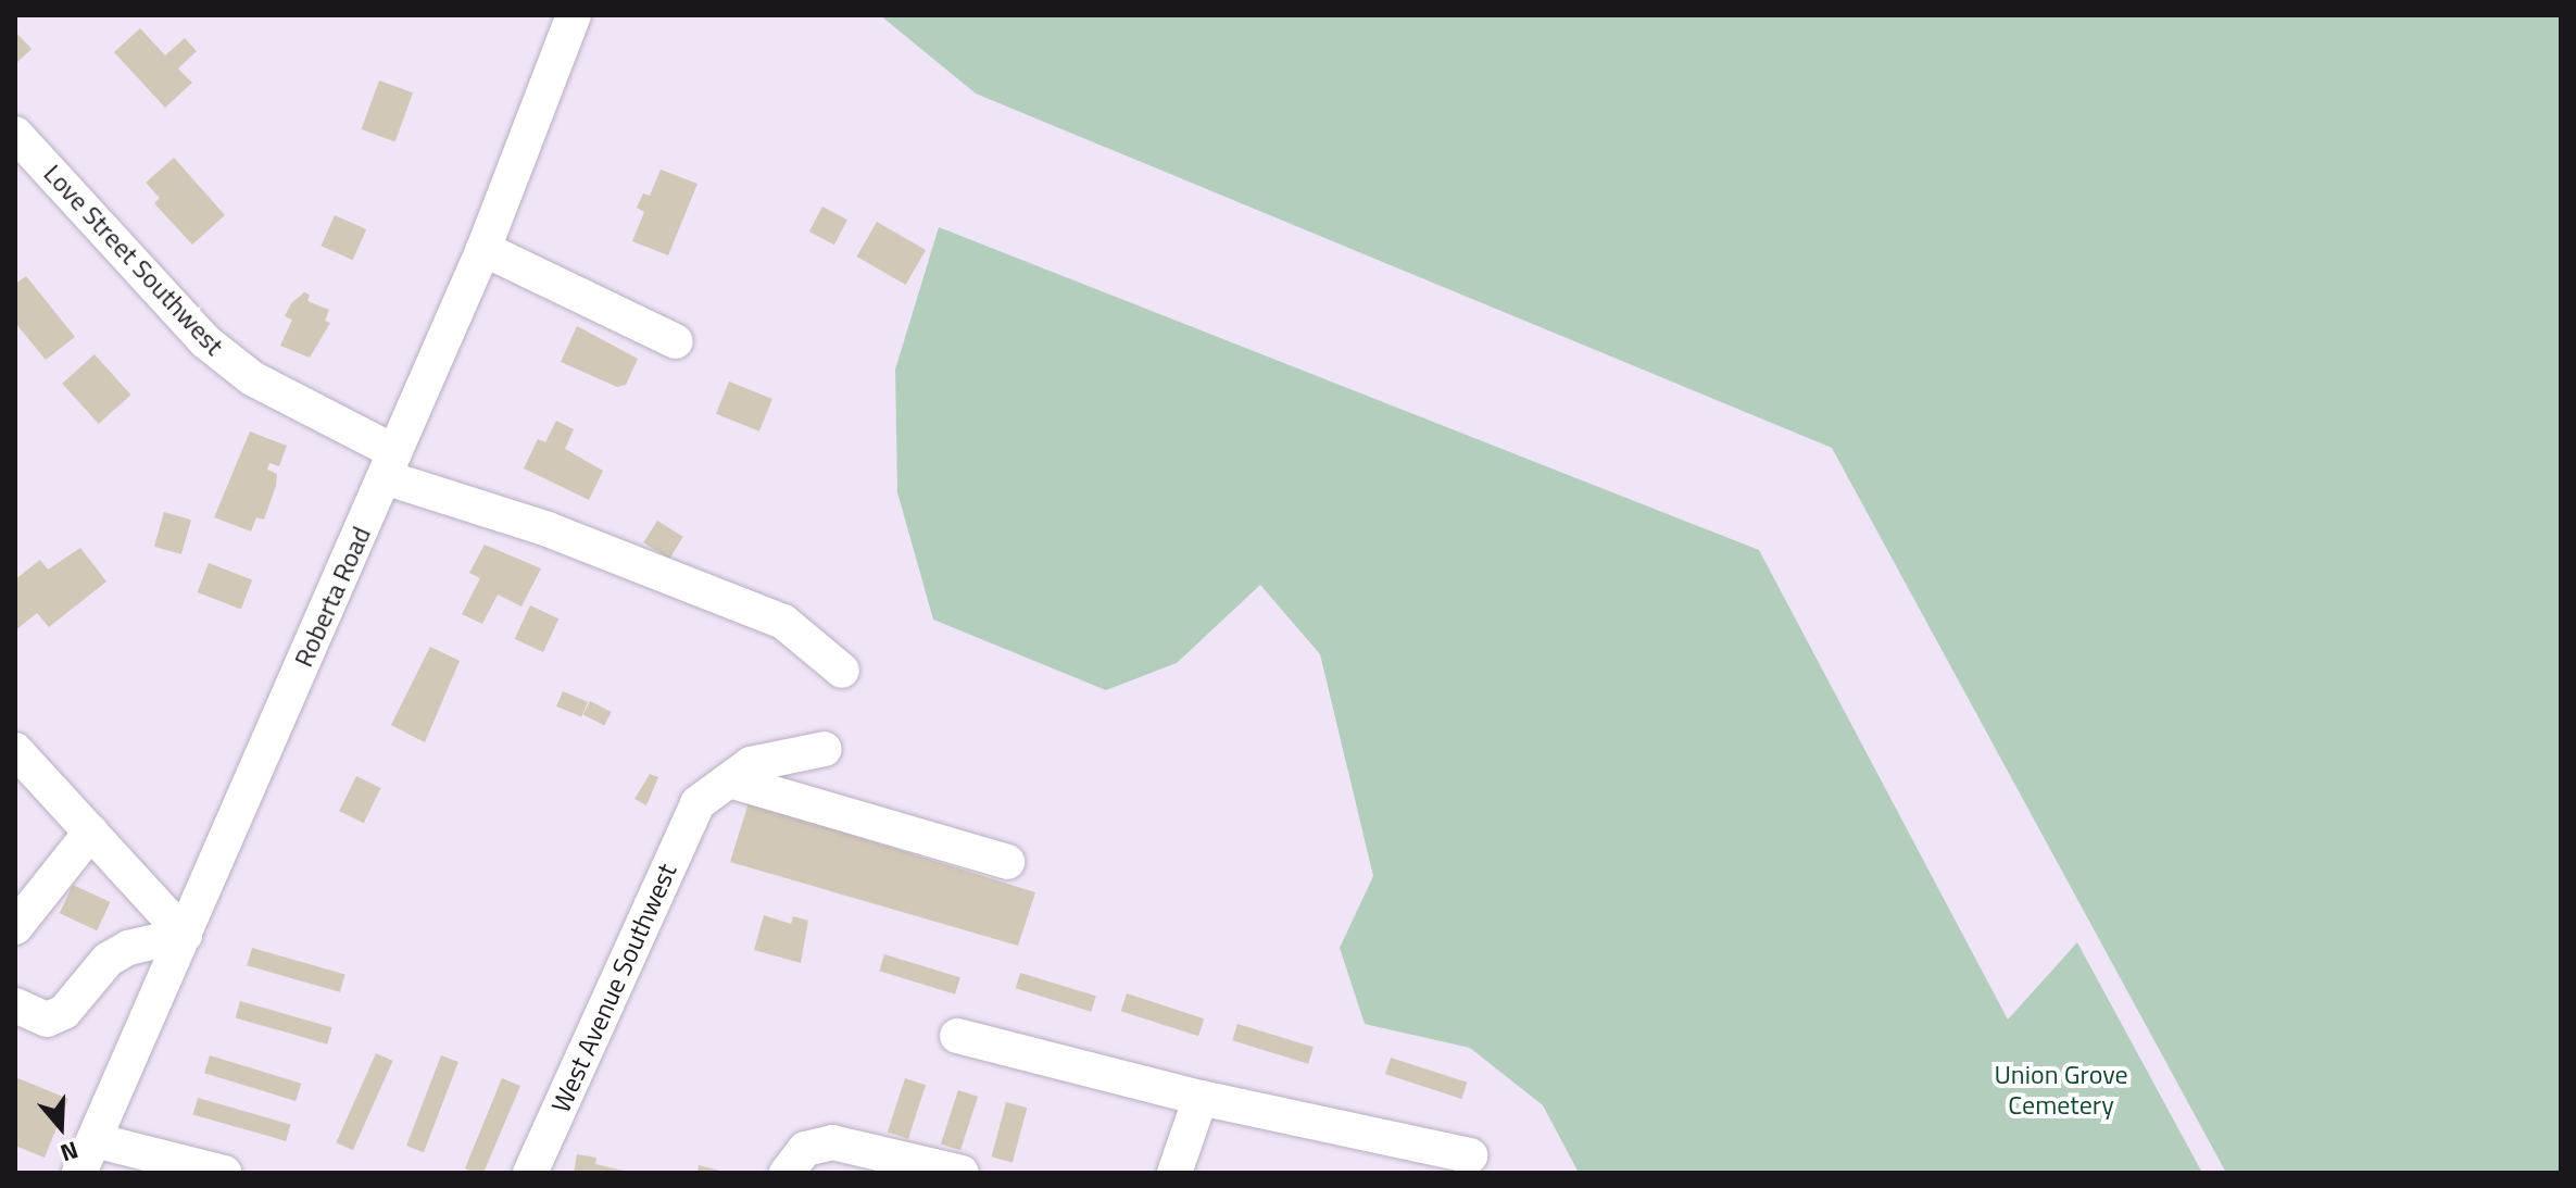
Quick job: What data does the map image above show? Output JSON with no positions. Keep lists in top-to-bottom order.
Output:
{
  "streets": {
    "street": ["Love Street Southwest", "Roberta Road", "West Avenue Southwest"]
  },
  "crossings": [
    ["Love Street Southwest", "Roberta Road"]
  ],
  "parks": ["Union Grove Cemetery"],
  "north": "bottom"
}
